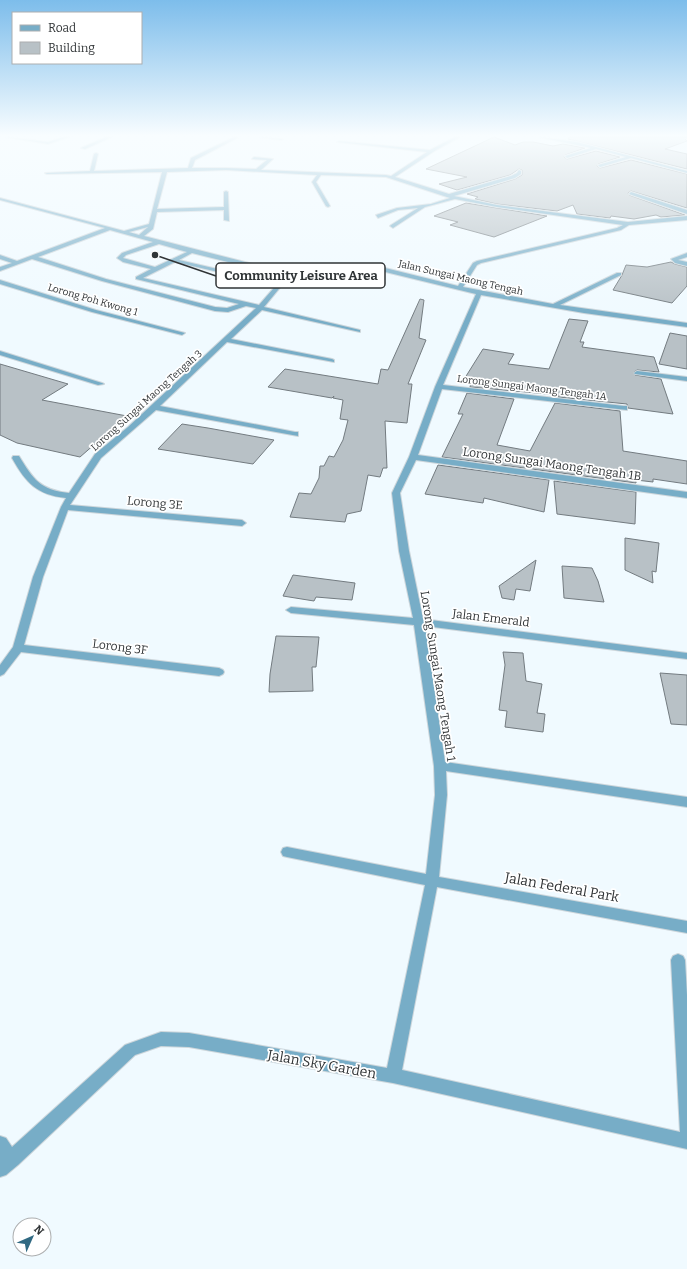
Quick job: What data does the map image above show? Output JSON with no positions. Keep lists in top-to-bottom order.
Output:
{
  "streets": {
    "street": [
      "Jalan Sungai Maong Tengah",
      "Lorong Poh Kwong 1",
      "Lorong Sungai Maong Tengah 1A",
      "Lorong Sungai Maong Tengah 3",
      "Lorong Sungai Maong Tengah 1B",
      "Lorong 3E",
      "Jalan Emerald",
      "Lorong 3F",
      "Lorong Sungai Maong Tengah 1",
      "Jalan Federal Park",
      "Jalan Sky Garden"
    ]
  },
  "crossings": [
    ["Jalan Sungai Maong Tengah", "Lorong Sungai Maong Tengah 3"],
    ["Jalan Sungai Maong Tengah", "Lorong Sungai Maong Tengah 1"],
    ["Lorong Sungai Maong Tengah 1A", "Lorong Sungai Maong Tengah 1"],
    ["Lorong Sungai Maong Tengah 3", "Lorong 3E"],
    ["Lorong Sungai Maong Tengah 3", "Lorong 3F"],
    ["Lorong Sungai Maong Tengah 1B", "Lorong Sungai Maong Tengah 1"],
    ["Jalan Emerald", "Lorong Sungai Maong Tengah 1"],
    ["Lorong Sungai Maong Tengah 1", "Jalan Federal Park"],
    ["Lorong Sungai Maong Tengah 1", "Jalan Sky Garden"]
  ],
  "places": ["Community Leisure Area"],
  "legend": ["Road", "Building"],
  "north": "top right"
}
